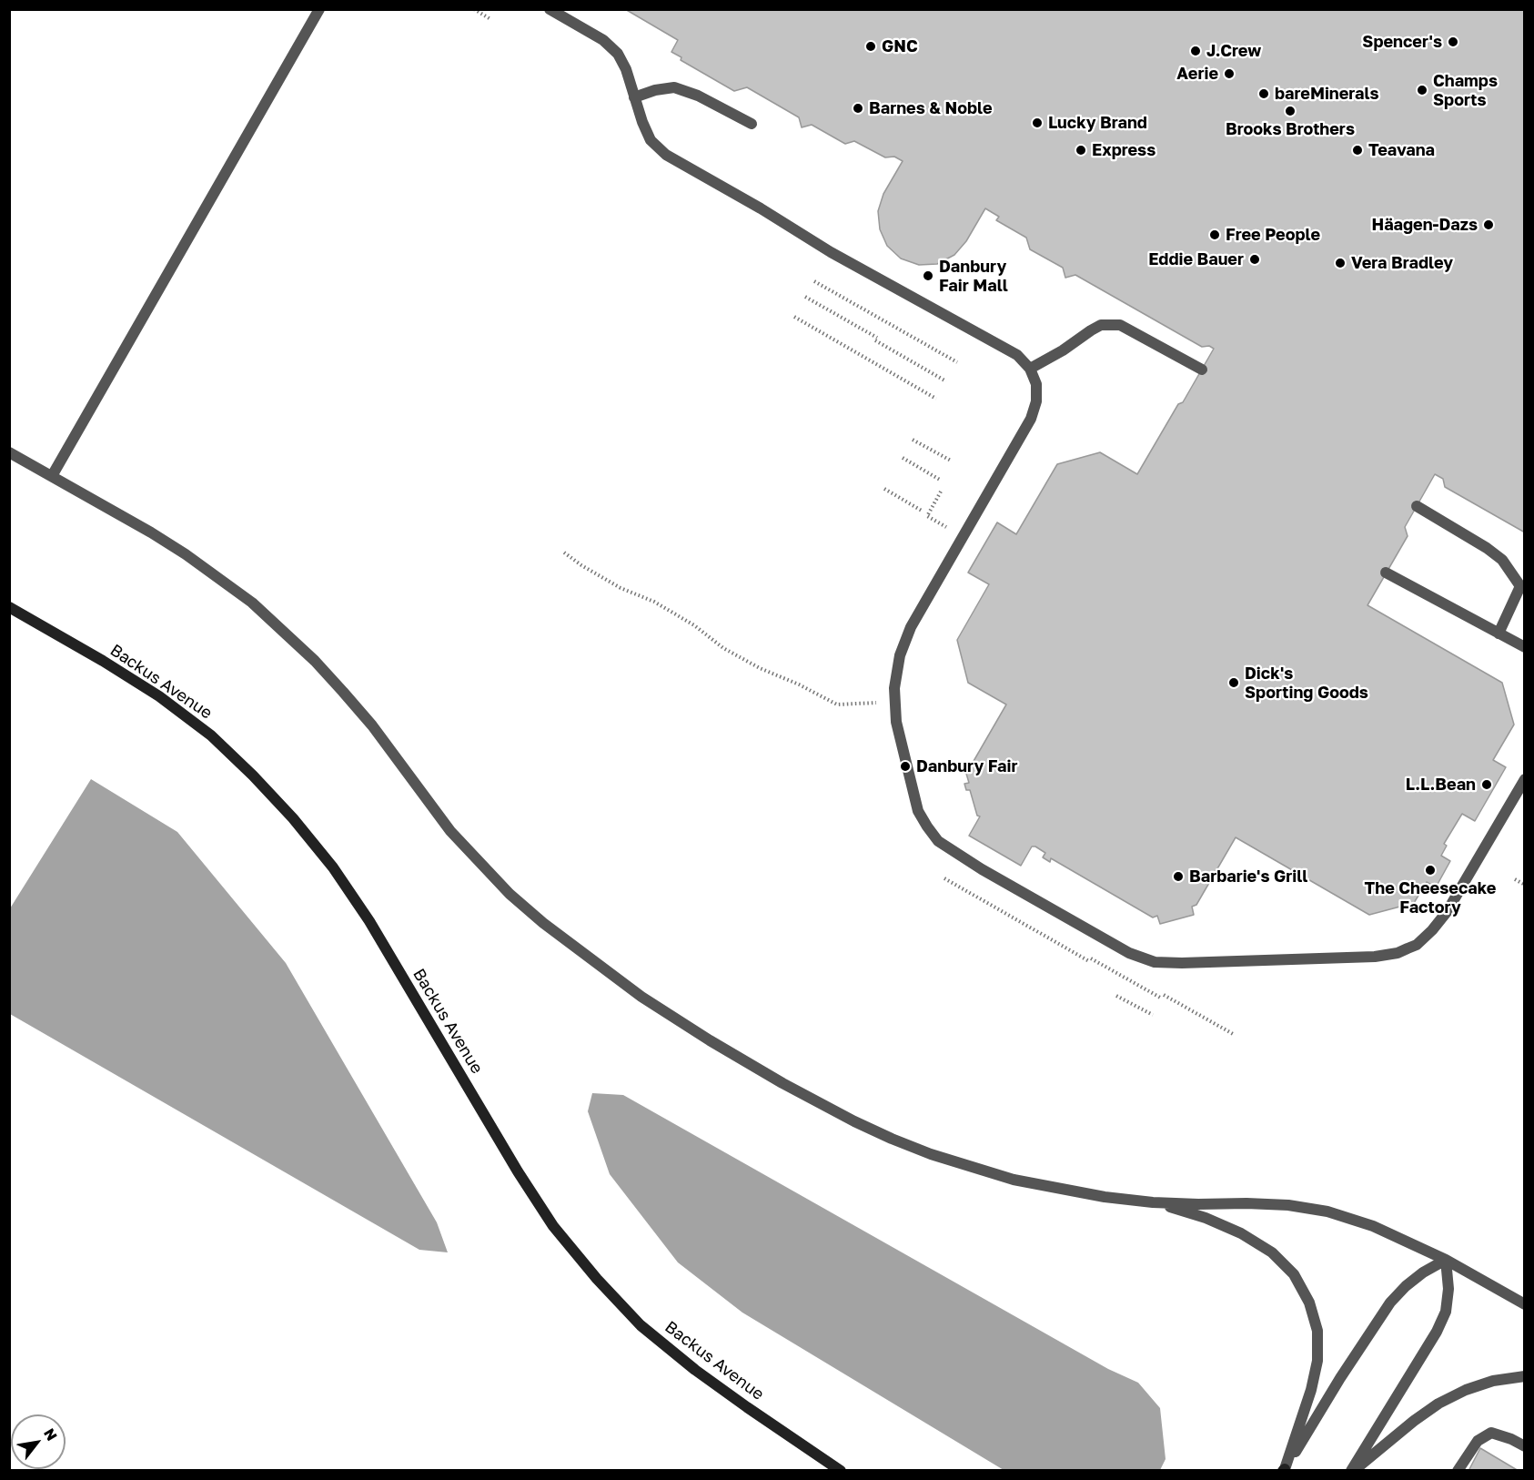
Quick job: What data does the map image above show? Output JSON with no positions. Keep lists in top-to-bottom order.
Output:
{
  "streets": {
    "main road": ["Backus Avenue"]
  },
  "places": [
    "Spencer's",
    "GNC",
    "J.Crew",
    "Aerie",
    "Champs Sports",
    "bareMinerals",
    "Barnes & Noble",
    "Brooks Brothers",
    "Lucky Brand",
    "Express",
    "Teavana",
    "Häagen-Dazs",
    "Free People",
    "Eddie Bauer",
    "Vera Bradley",
    "Danbury Fair Mall",
    "Dick's Sporting Goods",
    "Danbury Fair",
    "L.L.Bean",
    "The Cheesecake Factory",
    "Barbarie's Grill"
  ],
  "north": "top right"
}
